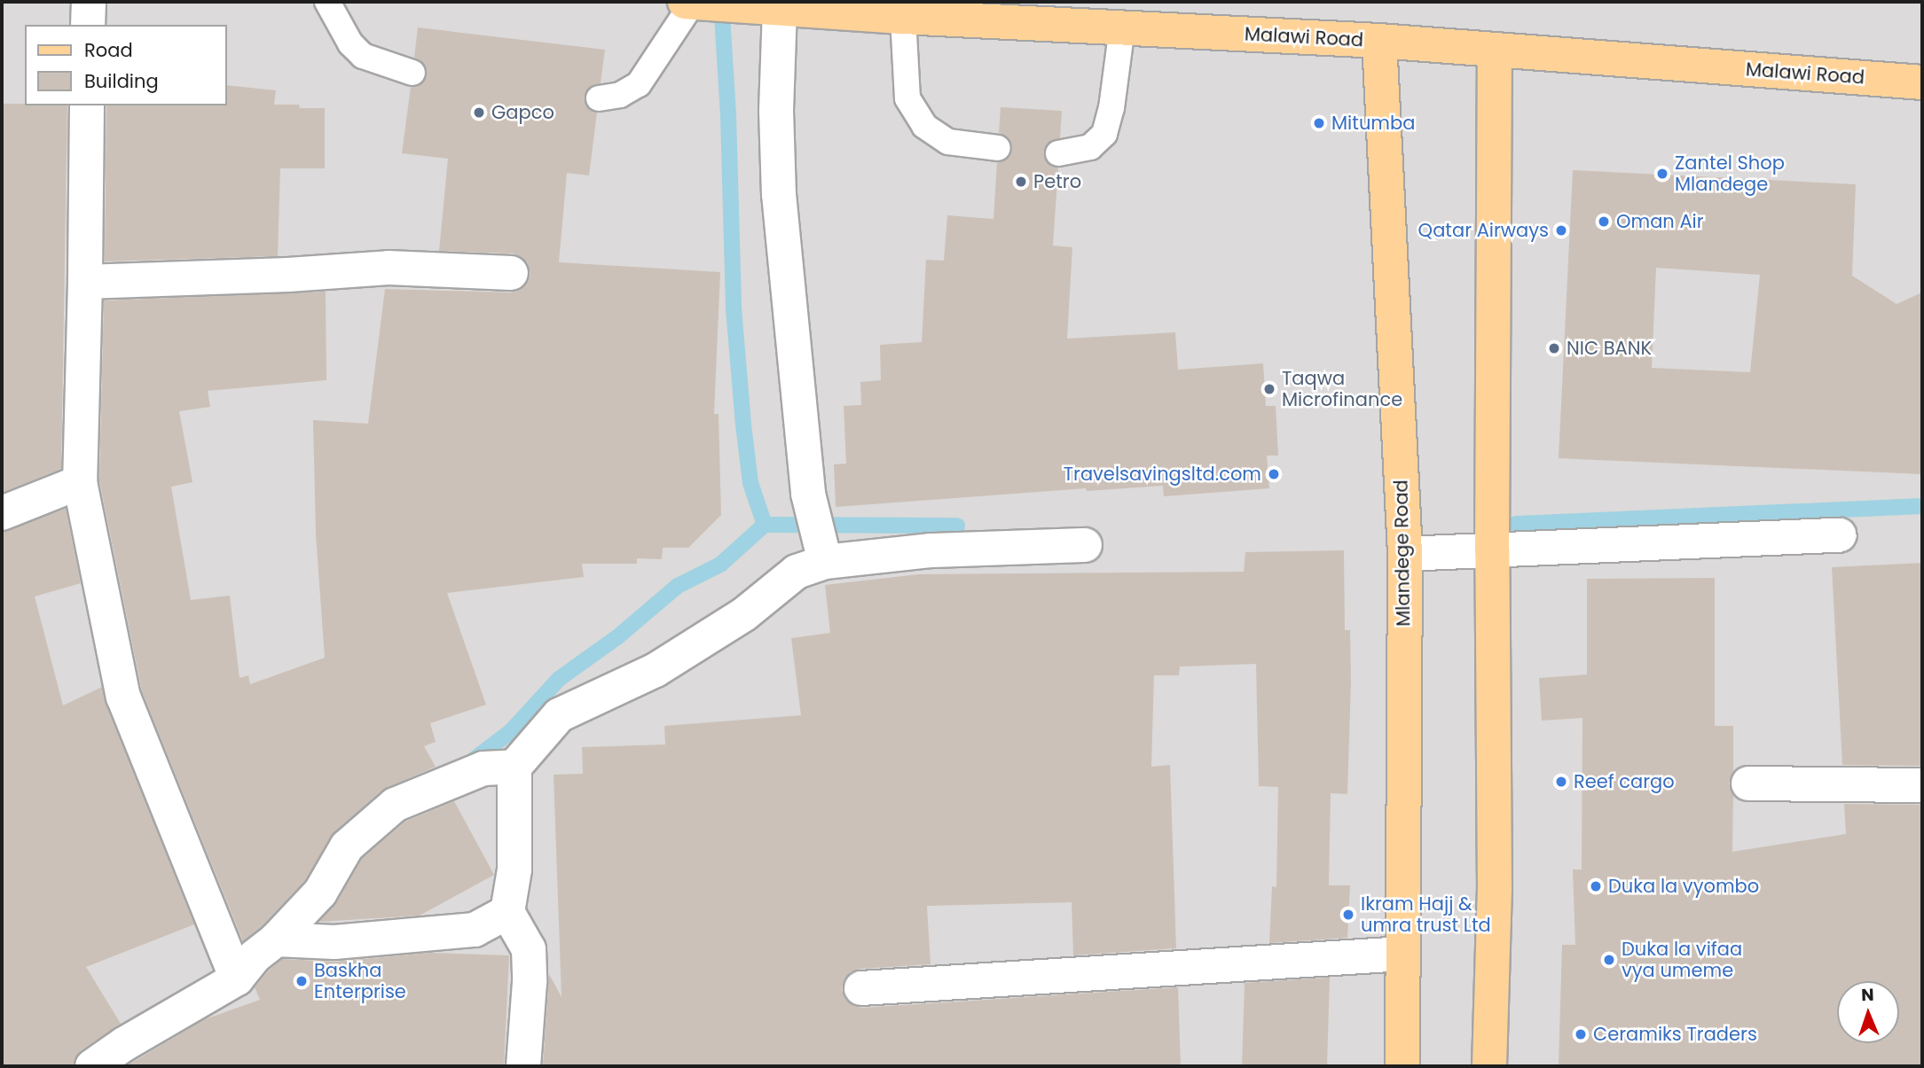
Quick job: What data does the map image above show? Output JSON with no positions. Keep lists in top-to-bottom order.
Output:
{
  "streets": {
    "main road": ["Malawi Road", "Mlandege Road"]
  },
  "crossings": [
    ["Malawi Road", "Mlandege Road"]
  ],
  "places": [
    "Gapco",
    "Mitumba",
    "Zantel Shop Mlandege",
    "Petro",
    "Oman Air",
    "Qatar Airways",
    "NIC BANK",
    "Taqwa Microfinance",
    "Travelsavingsltd.com",
    "Reef cargo",
    "Duka la vyombo",
    "Ikram Hajj & umra trust Ltd",
    "Duka la vifaa vya umeme",
    "Baskha Enterprise",
    "Ceramiks Traders"
  ],
  "legend": ["Road", "Building"],
  "north": "top"
}
